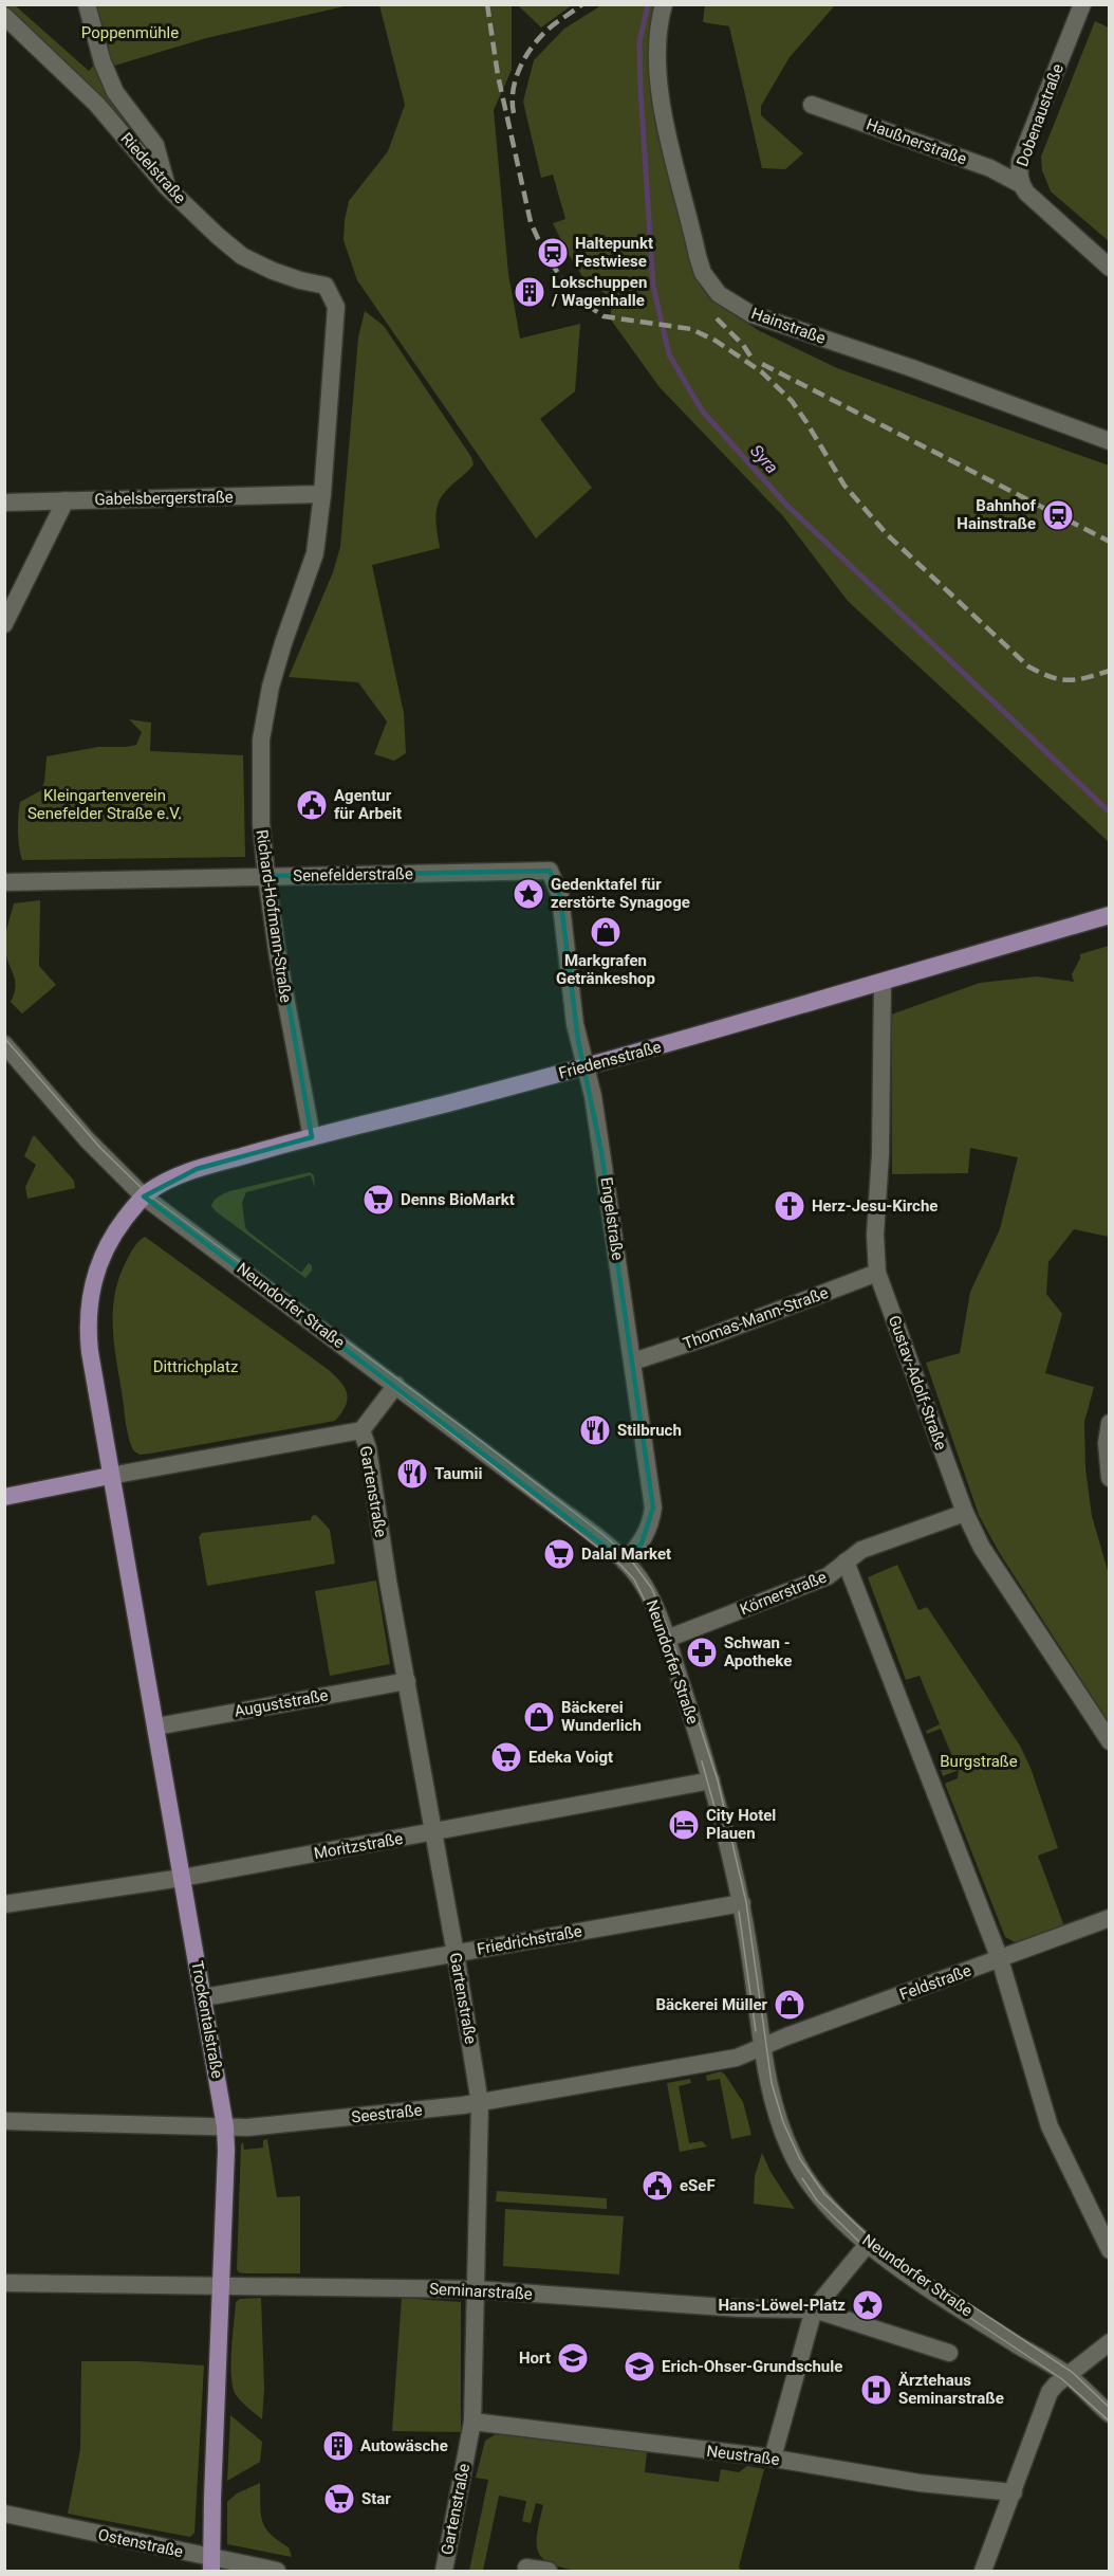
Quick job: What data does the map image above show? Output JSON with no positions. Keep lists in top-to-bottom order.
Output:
{
  "streets": {
    "main road": ["Friedensstraße", "Trockentalstraße"],
    "street": [
      "Dobenaustraße",
      "Haußnerstraße",
      "Riedelstraße",
      "Hainstraße",
      "Gabelsbergerstraße",
      "Senefelderstraße",
      "Richard-Hofmann-Straße",
      "Engelstraße",
      "Neundorfer Straße",
      "Thomas-Mann-Straße",
      "Gustav-Adolf-Straße",
      "Gartenstraße",
      "Körnerstraße",
      "Auguststraße",
      "Moritzstraße",
      "Friedrichstraße",
      "Feldstraße",
      "Seestraße",
      "Seminarstraße",
      "Neustraße",
      "Ostenstraße"
    ]
  },
  "crossings": [
    ["Dobenaustraße", "Haußnerstraße"],
    ["Riedelstraße", "Richard-Hofmann-Straße"],
    ["Gabelsbergerstraße", "Richard-Hofmann-Straße"],
    ["Senefelderstraße", "Richard-Hofmann-Straße"],
    ["Senefelderstraße", "Engelstraße"],
    ["Richard-Hofmann-Straße", "Friedensstraße"],
    ["Friedensstraße", "Engelstraße"],
    ["Friedensstraße", "Neundorfer Straße"],
    ["Friedensstraße", "Gustav-Adolf-Straße"],
    ["Engelstraße", "Neundorfer Straße"],
    ["Engelstraße", "Thomas-Mann-Straße"],
    ["Neundorfer Straße", "Körnerstraße"],
    ["Neundorfer Straße", "Moritzstraße"],
    ["Neundorfer Straße", "Friedrichstraße"],
    ["Neundorfer Straße", "Feldstraße"],
    ["Neundorfer Straße", "Seestraße"],
    ["Thomas-Mann-Straße", "Gustav-Adolf-Straße"],
    ["Gustav-Adolf-Straße", "Körnerstraße"],
    ["Gartenstraße", "Auguststraße"],
    ["Gartenstraße", "Moritzstraße"],
    ["Gartenstraße", "Friedrichstraße"],
    ["Gartenstraße", "Seestraße"],
    ["Gartenstraße", "Seminarstraße"],
    ["Gartenstraße", "Neustraße"],
    ["Auguststraße", "Trockentalstraße"],
    ["Moritzstraße", "Trockentalstraße"],
    ["Friedrichstraße", "Trockentalstraße"],
    ["Feldstraße", "Seestraße"],
    ["Trockentalstraße", "Seestraße"],
    ["Trockentalstraße", "Seminarstraße"],
    ["Trockentalstraße", "Ostenstraße"]
  ],
  "water": ["Syra"],
  "parks": [
    "Poppenmühle",
    "Kleingartenverein Senefelder Straße e.V.",
    "Dittrichplatz",
    "Burgstraße"
  ],
  "places": {
    "station": ["Haltepunkt Festwiese", "Bahnhof Hainstraße"],
    "building": ["Lokschuppen / Wagenhalle", "Autowäsche"],
    "public building": ["Agentur für Arbeit", "eSeF"],
    "place": ["Gedenktafel für zerstörte Synagoge", "Hans-Löwel-Platz"],
    "shop": ["Markgrafen Getränkeshop", "Bäckerei Wunderlich", "Bäckerei Müller"],
    "supermarket": [
      "Denns BioMarkt",
      "Dalal Market",
      "Edeka Voigt",
      "Star"
    ],
    "church": ["Herz-Jesu-Kirche"],
    "restaurant": ["Stilbruch", "Taumii"],
    "pharmacy": ["Schwan - Apotheke"],
    "hotel": ["City Hotel Plauen"],
    "school or university": ["Hort", "Erich-Ohser-Grundschule"],
    "hospital": ["Ärztehaus Seminarstraße"]
  }
}
